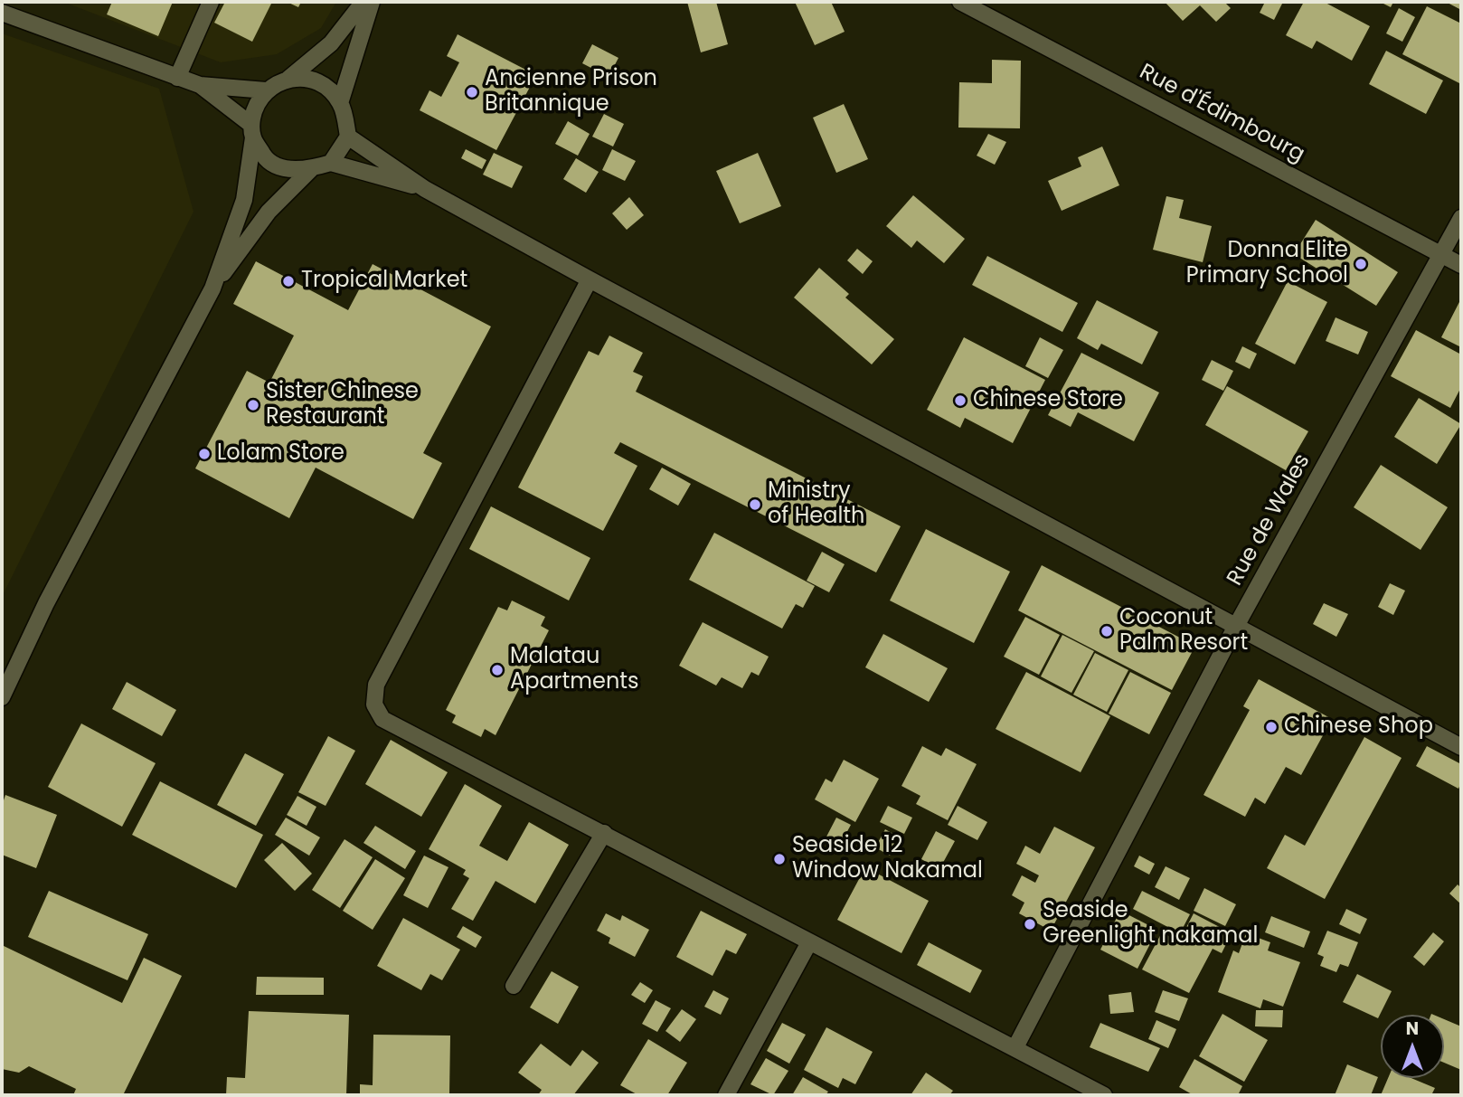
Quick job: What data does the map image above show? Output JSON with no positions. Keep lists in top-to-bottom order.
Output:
{
  "streets": {
    "street": ["Rue d'Édimbourg", "Rue de Wales"]
  },
  "crossings": [
    ["Rue d'Édimbourg", "Rue de Wales"]
  ],
  "places": [
    "Ancienne Prison Britannique",
    "Donna Elite Primary School",
    "Tropical Market",
    "Chinese Store",
    "Sister Chinese Restaurant",
    "Lolam Store",
    "Ministry of Health",
    "Coconut Palm Resort",
    "Malatau Apartments",
    "Chinese Shop",
    "Seaside 12 Window Nakamal",
    "Seaside Greenlight nakamal"
  ],
  "north": "top"
}
